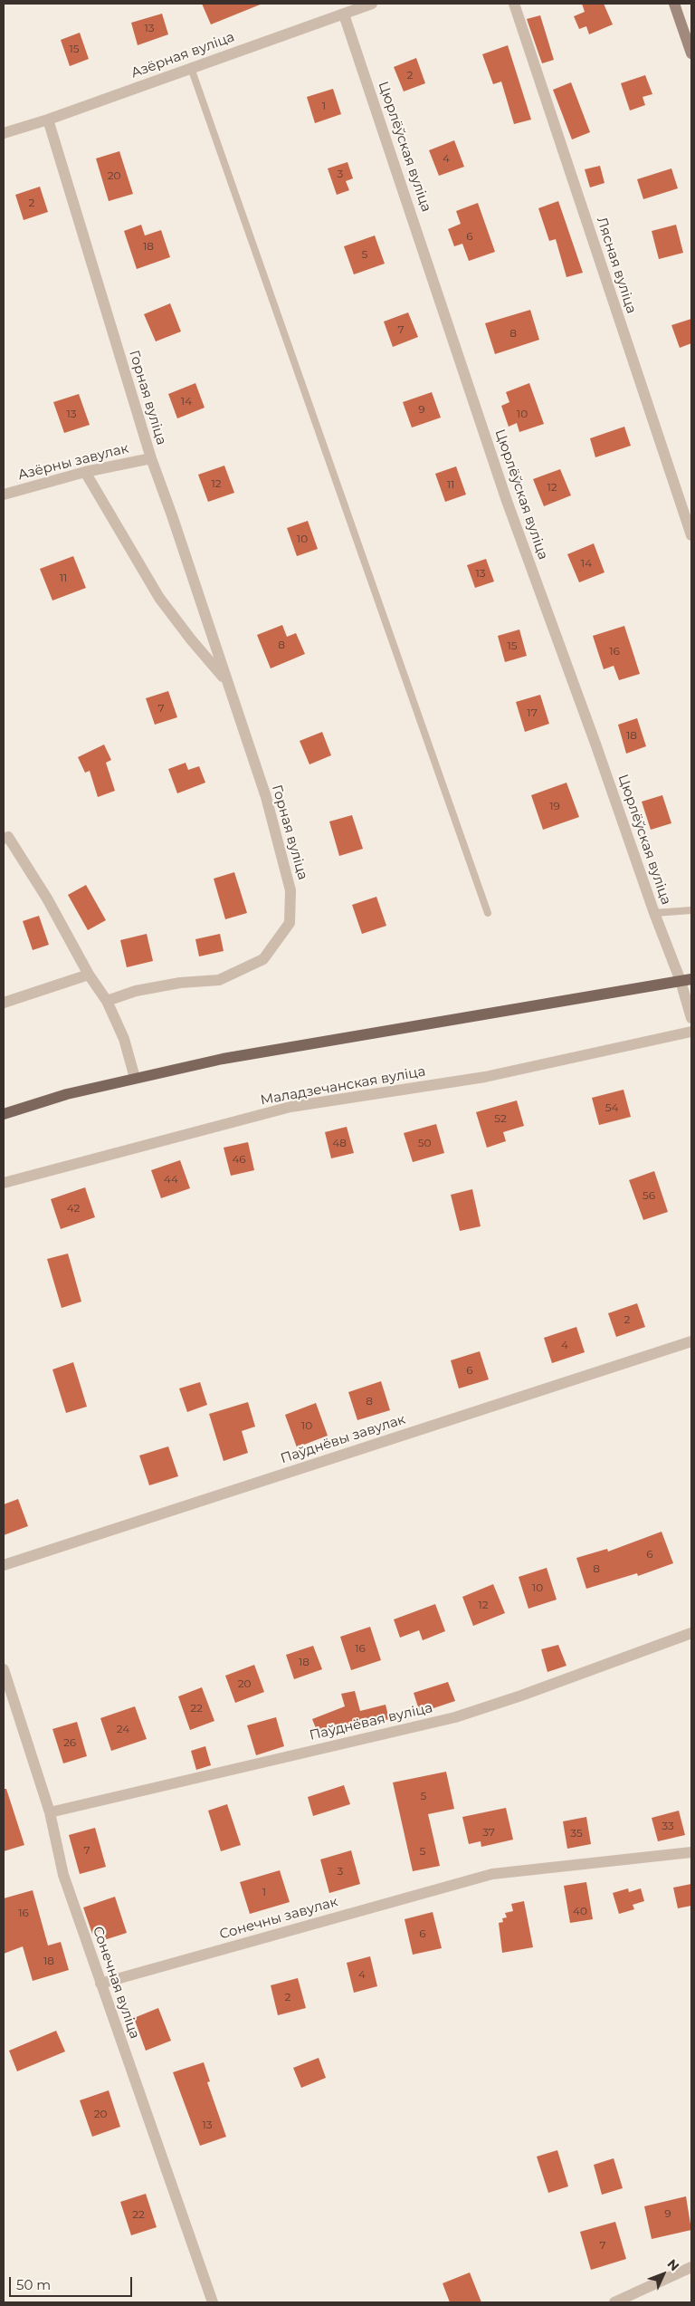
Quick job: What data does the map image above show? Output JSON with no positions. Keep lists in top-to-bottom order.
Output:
{
  "streets": {
    "street": [
      "Азёрная вуліца",
      "Цюрлёўская вуліца",
      "Лясная вуліца",
      "Горная вуліца",
      "Азёрны завулак",
      "Маладзечанская вуліца",
      "Паўднёвы завулак",
      "Паўднёвая вуліца",
      "Сонечны завулак",
      "Сонечная вуліца"
    ]
  },
  "crossings": [
    ["Азёрная вуліца", "Цюрлёўская вуліца"],
    ["Азёрная вуліца", "Горная вуліца"],
    ["Горная вуліца", "Азёрны завулак"],
    ["Паўднёвая вуліца", "Сонечная вуліца"],
    ["Сонечны завулак", "Сонечная вуліца"]
  ],
  "house_numbers": [
    "13",
    "15",
    "2",
    "1",
    "4",
    "3",
    "20",
    "2",
    "6",
    "18",
    "5",
    "7",
    "8",
    "14",
    "9",
    "13",
    "10",
    "12",
    "11",
    "12",
    "10",
    "14",
    "13",
    "11",
    "8",
    "15",
    "16",
    "7",
    "17",
    "18",
    "19",
    "54",
    "52",
    "48",
    "50",
    "46",
    "44",
    "56",
    "42",
    "2",
    "4",
    "6",
    "8",
    "10",
    "6",
    "8",
    "10",
    "12",
    "16",
    "18",
    "20",
    "22",
    "24",
    "26",
    "5",
    "33",
    "37",
    "35",
    "7",
    "5",
    "3",
    "1",
    "40",
    "16",
    "6",
    "18",
    "4",
    "2",
    "20",
    "13",
    "9",
    "22",
    "7"
  ],
  "scale_bar": "50 m",
  "north": "top right"
}
